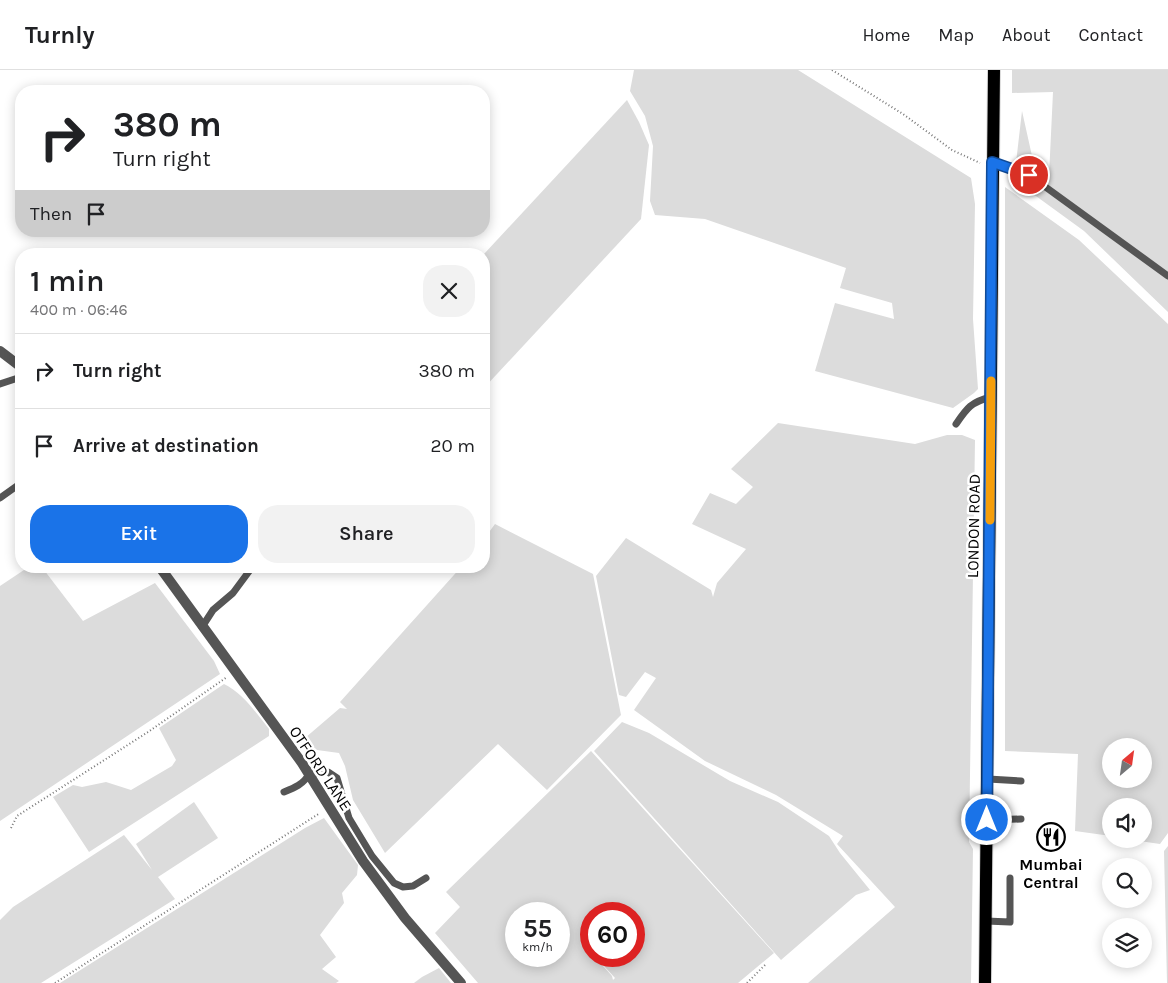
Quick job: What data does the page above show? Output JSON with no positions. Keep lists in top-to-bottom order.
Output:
{
  "streets": {
    "main road": ["LONDON ROAD"],
    "street": ["OTFORD LANE"]
  },
  "places": {
    "restaurant": ["Mumbai Central"]
  },
  "north": "top right",
  "page": {
    "header": "Turnly",
    "nav": [
      "Home",
      "Map",
      "About",
      "Contact"
    ],
    "turn": ["380 m", "Turn right"],
    "then": "Then",
    "heading": ["1 min", "400 m · 06:46"],
    "list": [
      {
        "name": "Turn right",
        "value": "380 m"
      },
      {
        "name": "Arrive at destination",
        "value": "20 m"
      }
    ],
    "buttons": ["Exit", "Share"],
    "speed": "55 km/h",
    "limit": "60"
  }
}
